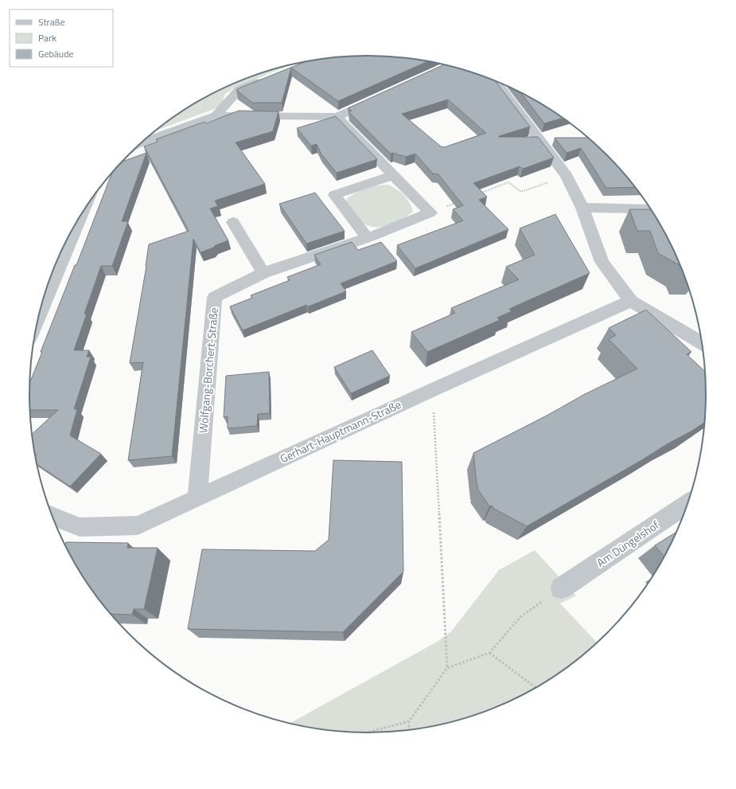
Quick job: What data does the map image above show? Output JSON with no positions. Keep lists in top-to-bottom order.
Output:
{
  "streets": {
    "street": ["Wolfgang-Borchert-Straße", "Gerhart-Hauptmann-Straße", "Am Düngelshof"]
  },
  "crossings": [
    ["Wolfgang-Borchert-Straße", "Gerhart-Hauptmann-Straße"]
  ],
  "legend": ["Straße", "Park", "Gebäude"]
}
